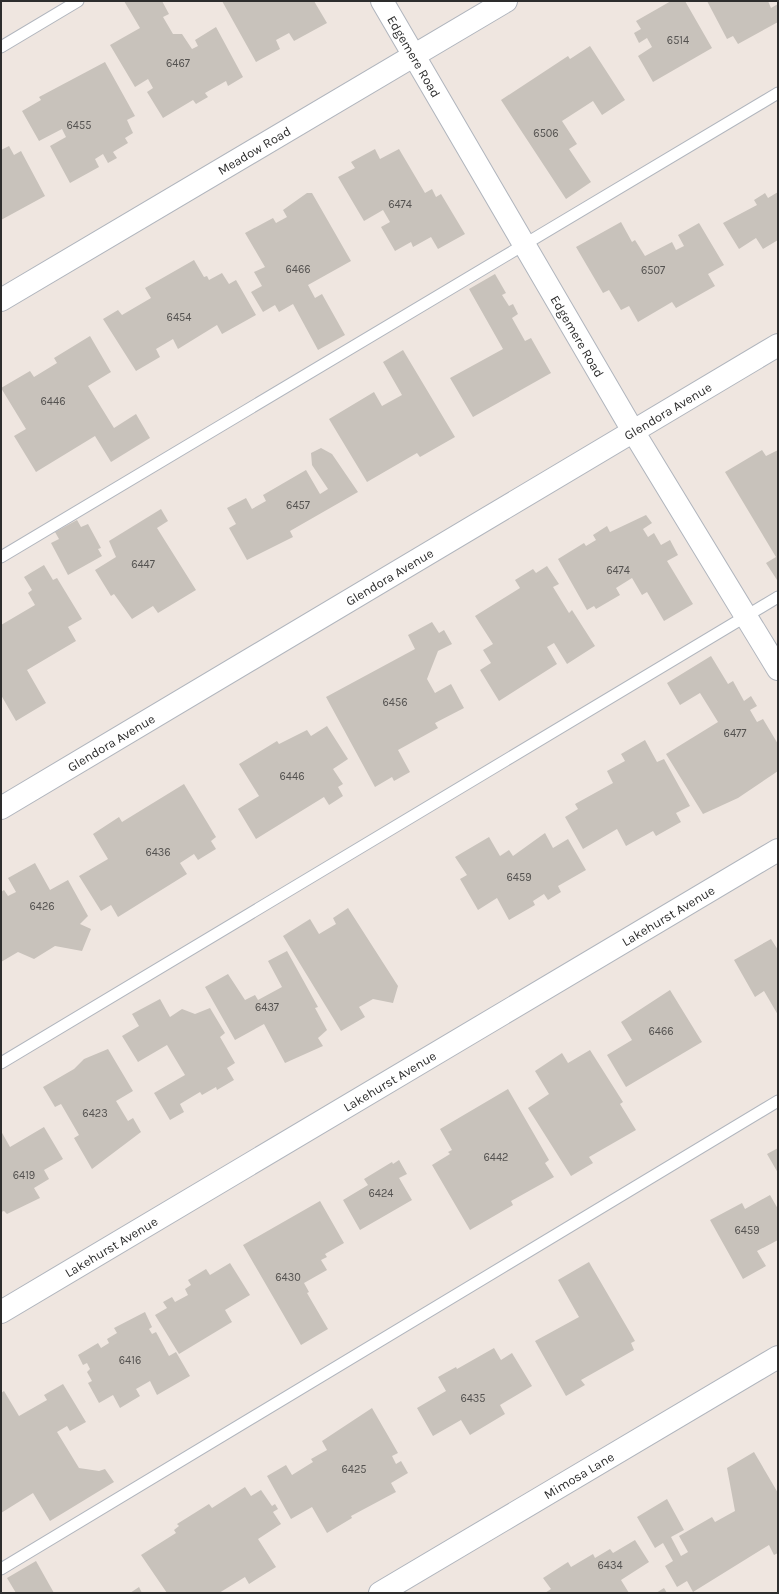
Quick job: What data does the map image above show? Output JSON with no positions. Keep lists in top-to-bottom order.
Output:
{
  "streets": {
    "street": [
      "Edgemere Road",
      "Meadow Road",
      "Glendora Avenue",
      "Lakehurst Avenue",
      "Mimosa Lane"
    ]
  },
  "crossings": [
    ["Edgemere Road", "Meadow Road"],
    ["Edgemere Road", "Glendora Avenue"]
  ],
  "house_numbers": [
    "6514",
    "6467",
    "6455",
    "6506",
    "6474",
    "6466",
    "6507",
    "6454",
    "6446",
    "6457",
    "6447",
    "6474",
    "6456",
    "6477",
    "6446",
    "6436",
    "6459",
    "6426",
    "6437",
    "6466",
    "6423",
    "6442",
    "6419",
    "6424",
    "6459",
    "6430",
    "6416",
    "6435",
    "6425",
    "6434"
  ]
}
